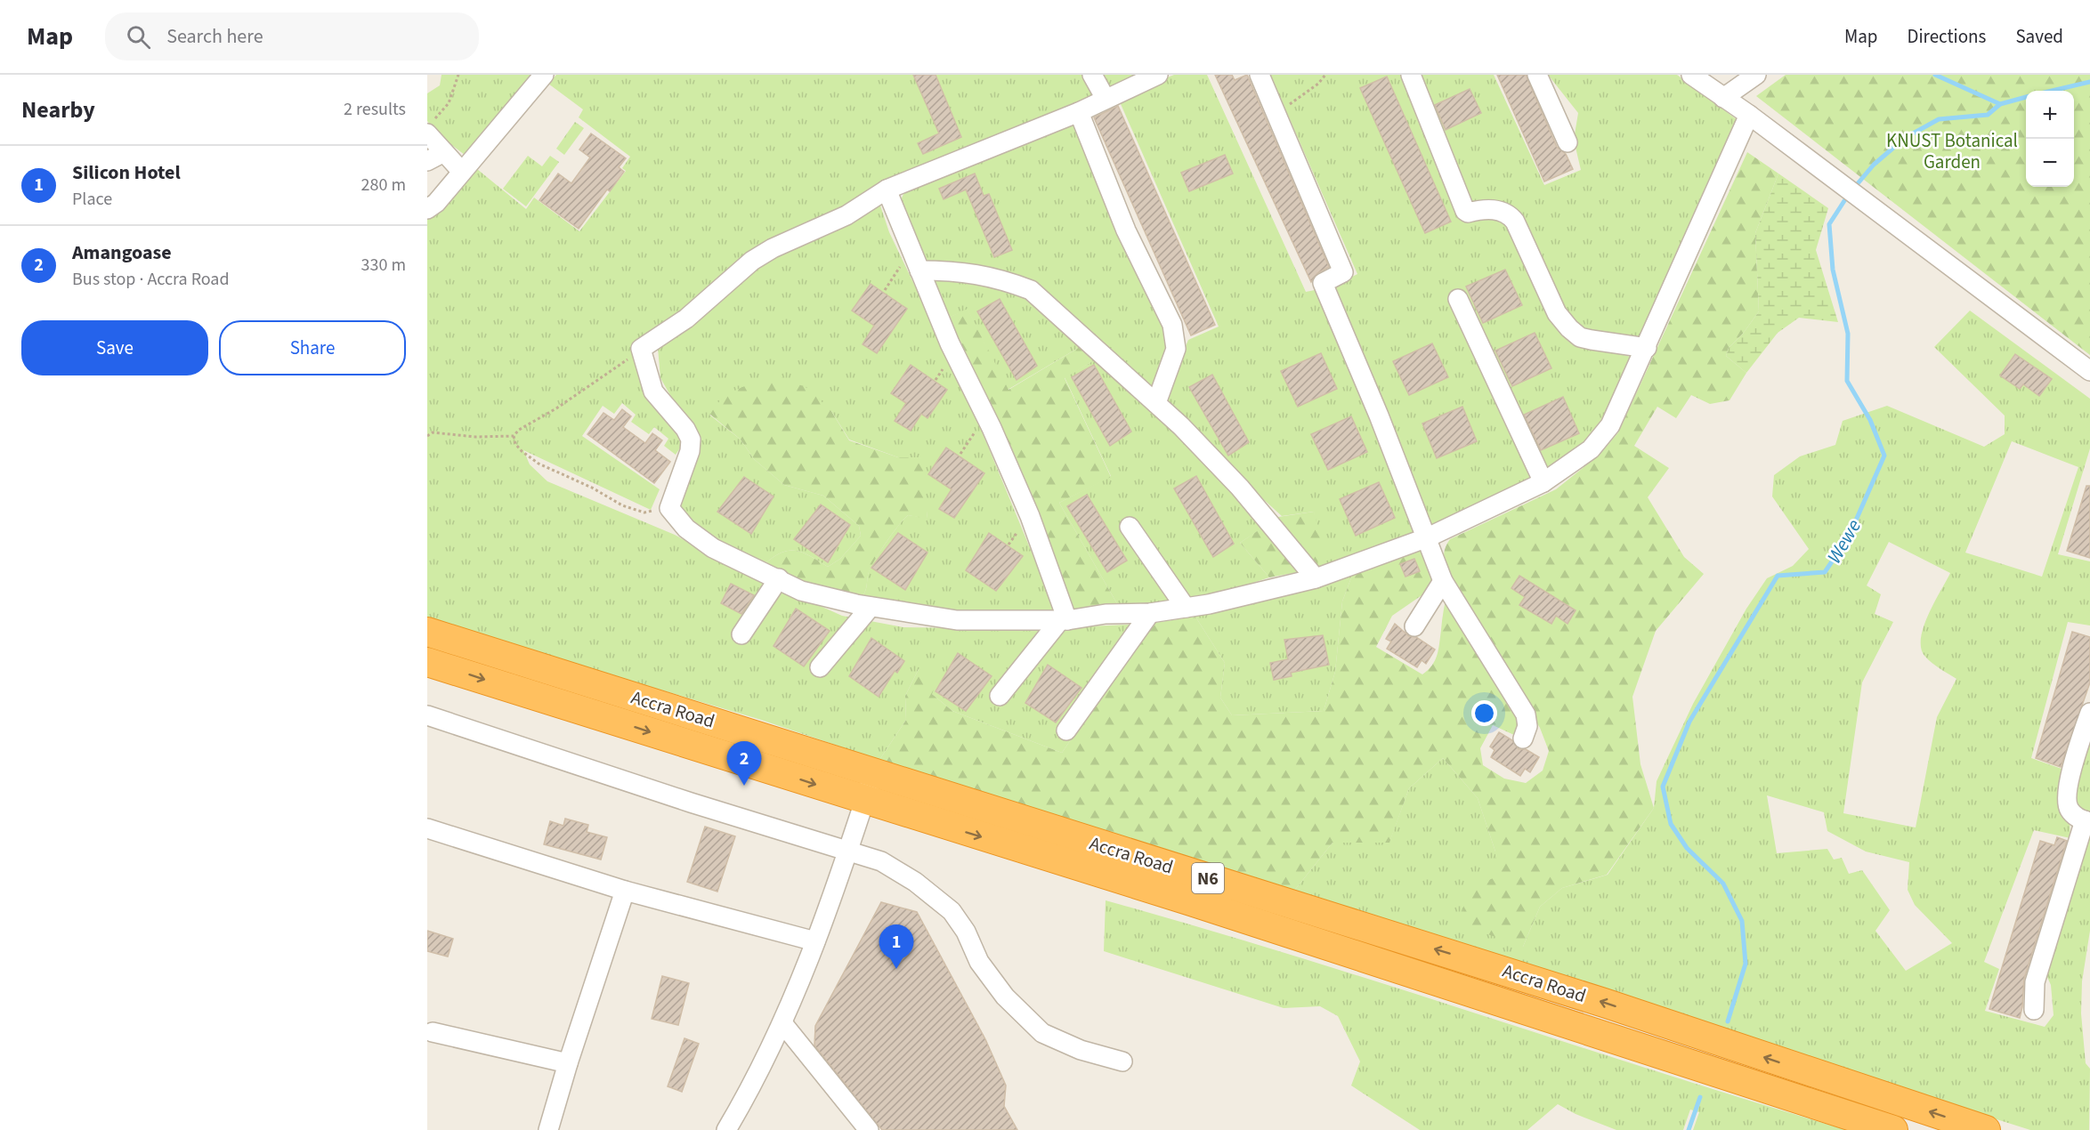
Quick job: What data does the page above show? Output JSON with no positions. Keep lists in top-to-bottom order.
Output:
{
  "streets": {
    "highway": ["Accra Road", "N6"]
  },
  "water": ["Wewe"],
  "parks": ["KNUST Botanical Garden"],
  "page": {
    "header": "Map",
    "search": "Search here",
    "nav": ["Map", "Directions", "Saved"],
    "heading": ["Nearby", "2 results"],
    "map_buttons": ["+", "−"],
    "list": [
      {
        "mark": "1",
        "name": "Silicon Hotel",
        "note": "Place",
        "value": "280 m"
      },
      {
        "mark": "2",
        "name": "Amangoase",
        "note": "Bus stop · Accra Road",
        "value": "330 m"
      }
    ],
    "buttons": ["Save", "Share"],
    "pins": ["2", "1"]
  }
}
